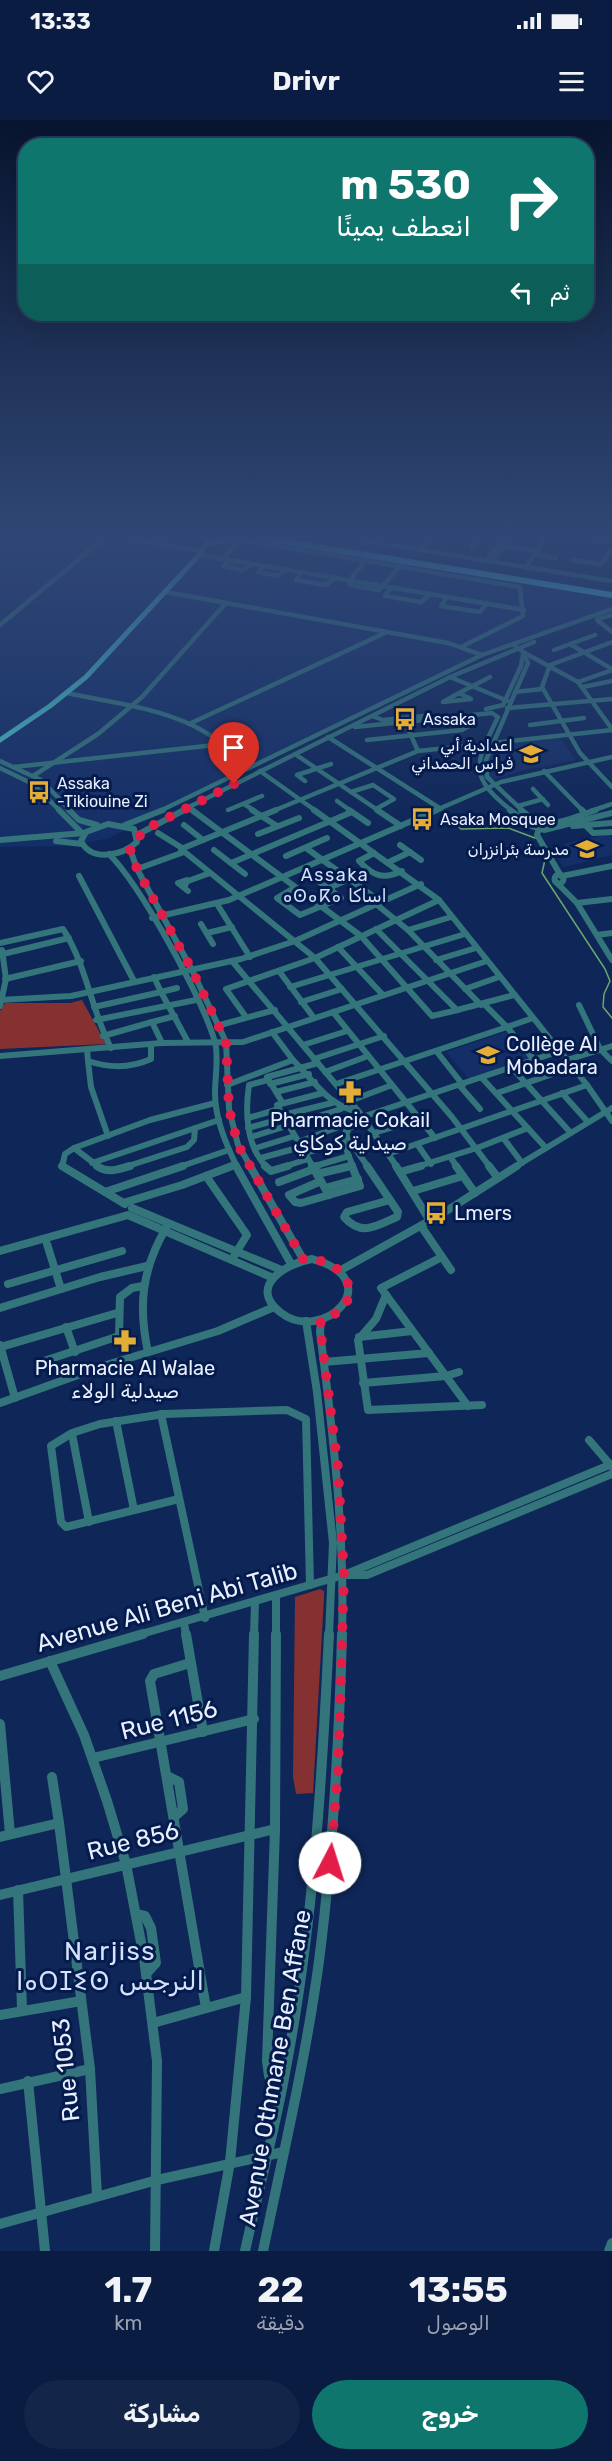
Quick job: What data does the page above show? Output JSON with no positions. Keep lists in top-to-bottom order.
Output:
{
  "streets": {
    "street": [
      "Avenue Ali Beni Abi Talib",
      "Rue 1156",
      "Rue 856",
      "Avenue Othmane Ben Affane",
      "Rue 1053"
    ]
  },
  "crossings": [
    ["Avenue Ali Beni Abi Talib", "Avenue Othmane Ben Affane"],
    ["Rue 856", "Rue 1053"]
  ],
  "districts": ["Assaka ⴰⵙⴰⴽⴰ اساكا", "Narjiss ⵏⴰⵔⵊⵉⵙ النرجس"],
  "places": {
    "bus stop": [
      "Assaka",
      "Assaka -Tikiouine Zi",
      "Asaka Mosquee",
      "Lmers"
    ],
    "school or university": ["اعدادية أبي فراس الحمداني", "مدرسة بئرانزران", "Collège Al Mobadara"],
    "pharmacy": ["Pharmacie Cokail صيدلية كوكاي", "Pharmacie Al Walae صيدلية الولاء"]
  },
  "page": {
    "status": "13:33",
    "header": "Drivr",
    "turn": ["530 m", "انعطف يمينًا"],
    "then": "ثم",
    "eta": [
      "13:55",
      "الوصول",
      "22",
      "دقيقة",
      "1.7",
      "km"
    ],
    "buttons": ["خروج", "مشاركة"]
  }
}
